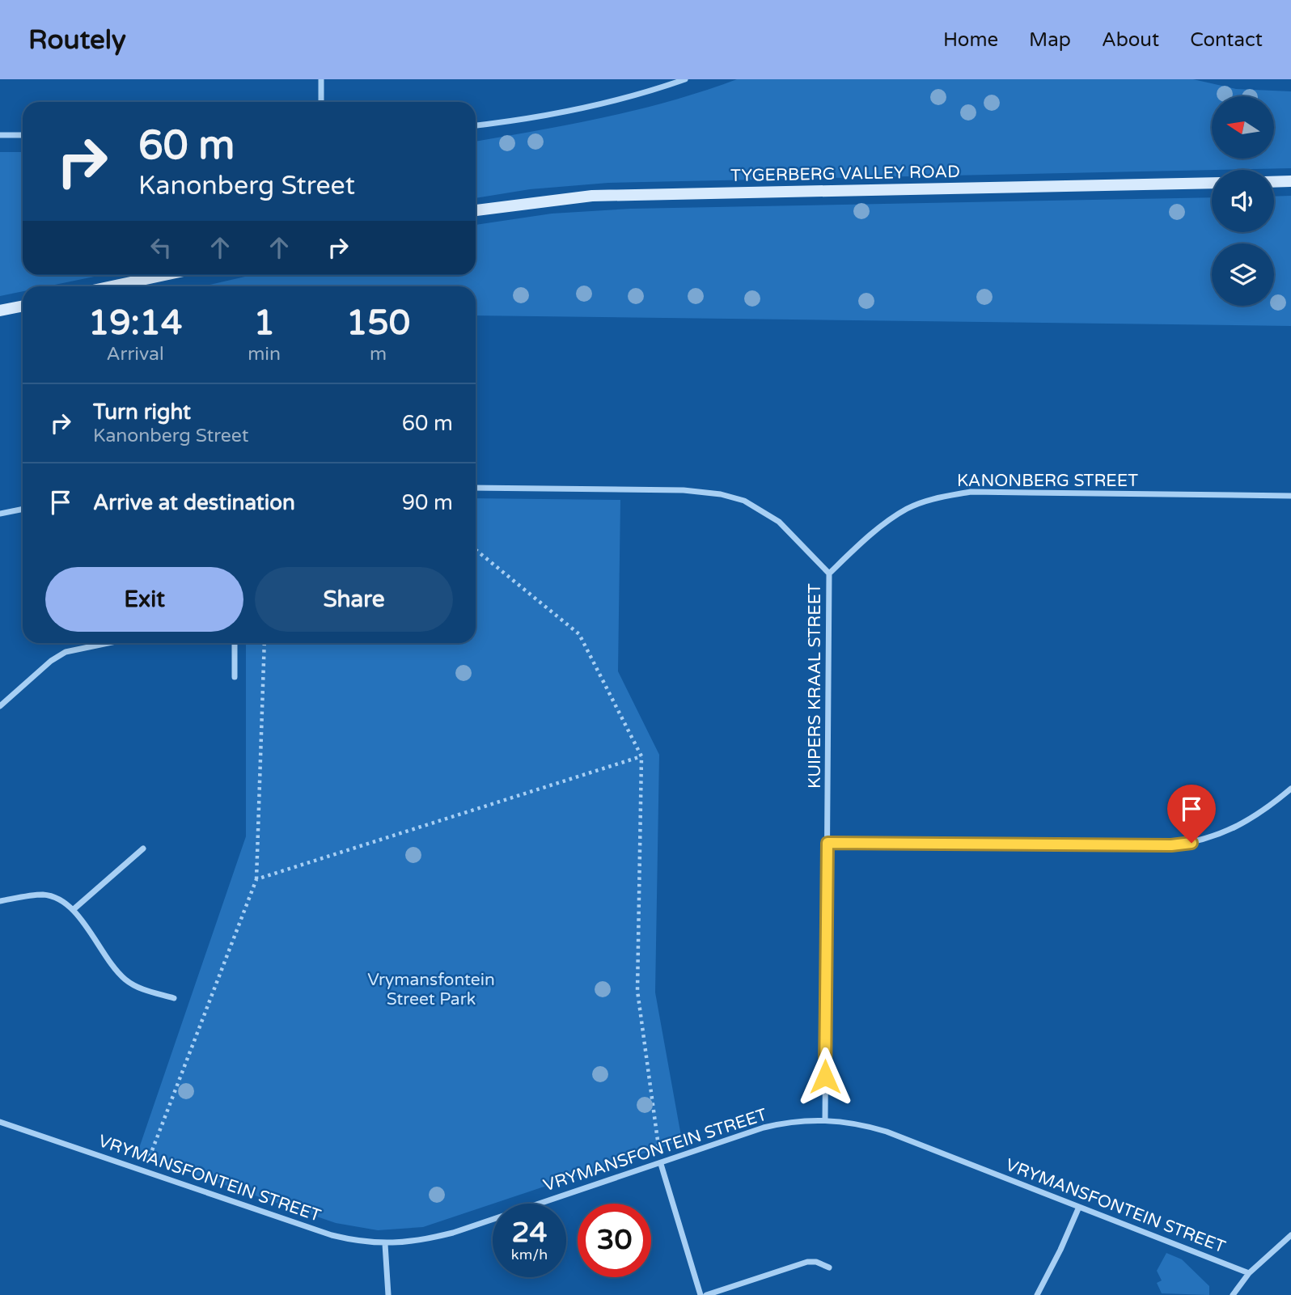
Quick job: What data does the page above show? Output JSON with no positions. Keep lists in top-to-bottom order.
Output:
{
  "streets": {
    "main road": ["TYGERBERG VALLEY ROAD"],
    "street": ["KANONBERG STREET", "KUIPERS KRAAL STREET", "VRYMANSFONTEIN STREET"]
  },
  "crossings": [
    ["KANONBERG STREET", "KUIPERS KRAAL STREET"],
    ["KUIPERS KRAAL STREET", "VRYMANSFONTEIN STREET"]
  ],
  "parks": ["Vrymansfontein Street Park"],
  "north": "left",
  "page": {
    "header": "Routely",
    "nav": [
      "Home",
      "Map",
      "About",
      "Contact"
    ],
    "turn": ["60 m", "Kanonberg Street"],
    "eta": [
      "19:14",
      "Arrival",
      "1",
      "min",
      "150",
      "m"
    ],
    "list": [
      {
        "name": "Turn right",
        "note": "Kanonberg Street",
        "value": "60 m"
      },
      {
        "name": "Arrive at destination",
        "value": "90 m"
      }
    ],
    "buttons": ["Exit", "Share"],
    "speed": "24 km/h",
    "limit": "30"
  }
}
